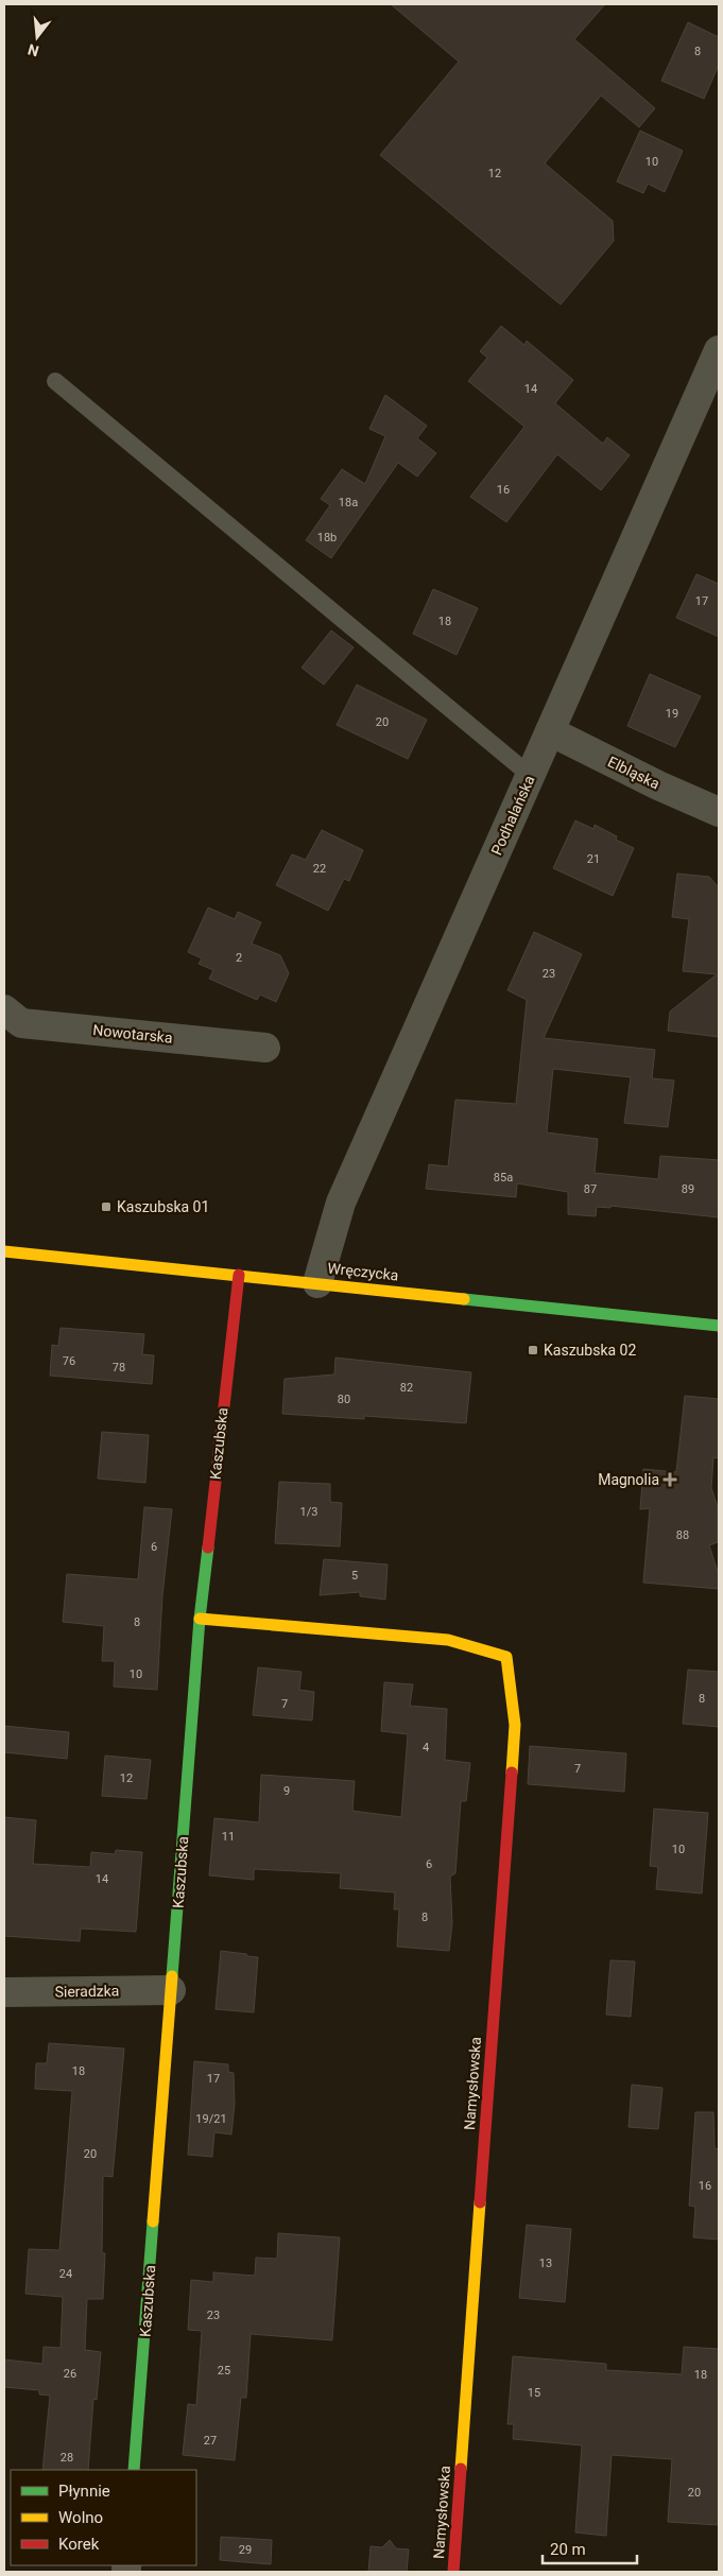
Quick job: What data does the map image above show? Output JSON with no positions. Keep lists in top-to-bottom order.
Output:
{
  "streets": {
    "street": [
      "Elbląska",
      "Podhalańska",
      "Nowotarska",
      "Wręczycka",
      "Kaszubska",
      "Sieradzka",
      "Namysłowska"
    ]
  },
  "crossings": [
    ["Elbląska", "Podhalańska"],
    ["Podhalańska", "Wręczycka"],
    ["Wręczycka", "Kaszubska"],
    ["Kaszubska", "Sieradzka"],
    ["Kaszubska", "Namysłowska"]
  ],
  "places": {
    "transit": ["Kaszubska 01", "Kaszubska 02"],
    "health": ["Magnolia"]
  },
  "house_numbers": [
    "8",
    "10",
    "12",
    "14",
    "16",
    "18a",
    "18b",
    "17",
    "18",
    "19",
    "20",
    "21",
    "22",
    "2",
    "23",
    "85a",
    "87",
    "89",
    "76",
    "78",
    "82",
    "80",
    "1/3",
    "88",
    "6",
    "5",
    "8",
    "10",
    "8",
    "7",
    "4",
    "7",
    "12",
    "9",
    "11",
    "10",
    "6",
    "14",
    "8",
    "18",
    "17",
    "19/21",
    "20",
    "16",
    "13",
    "24",
    "23",
    "25",
    "26",
    "18",
    "15",
    "27",
    "28",
    "20",
    "29"
  ],
  "legend": ["Płynnie", "Wolno", "Korek"],
  "scale_bar": "20 m",
  "north": "bottom"
}
